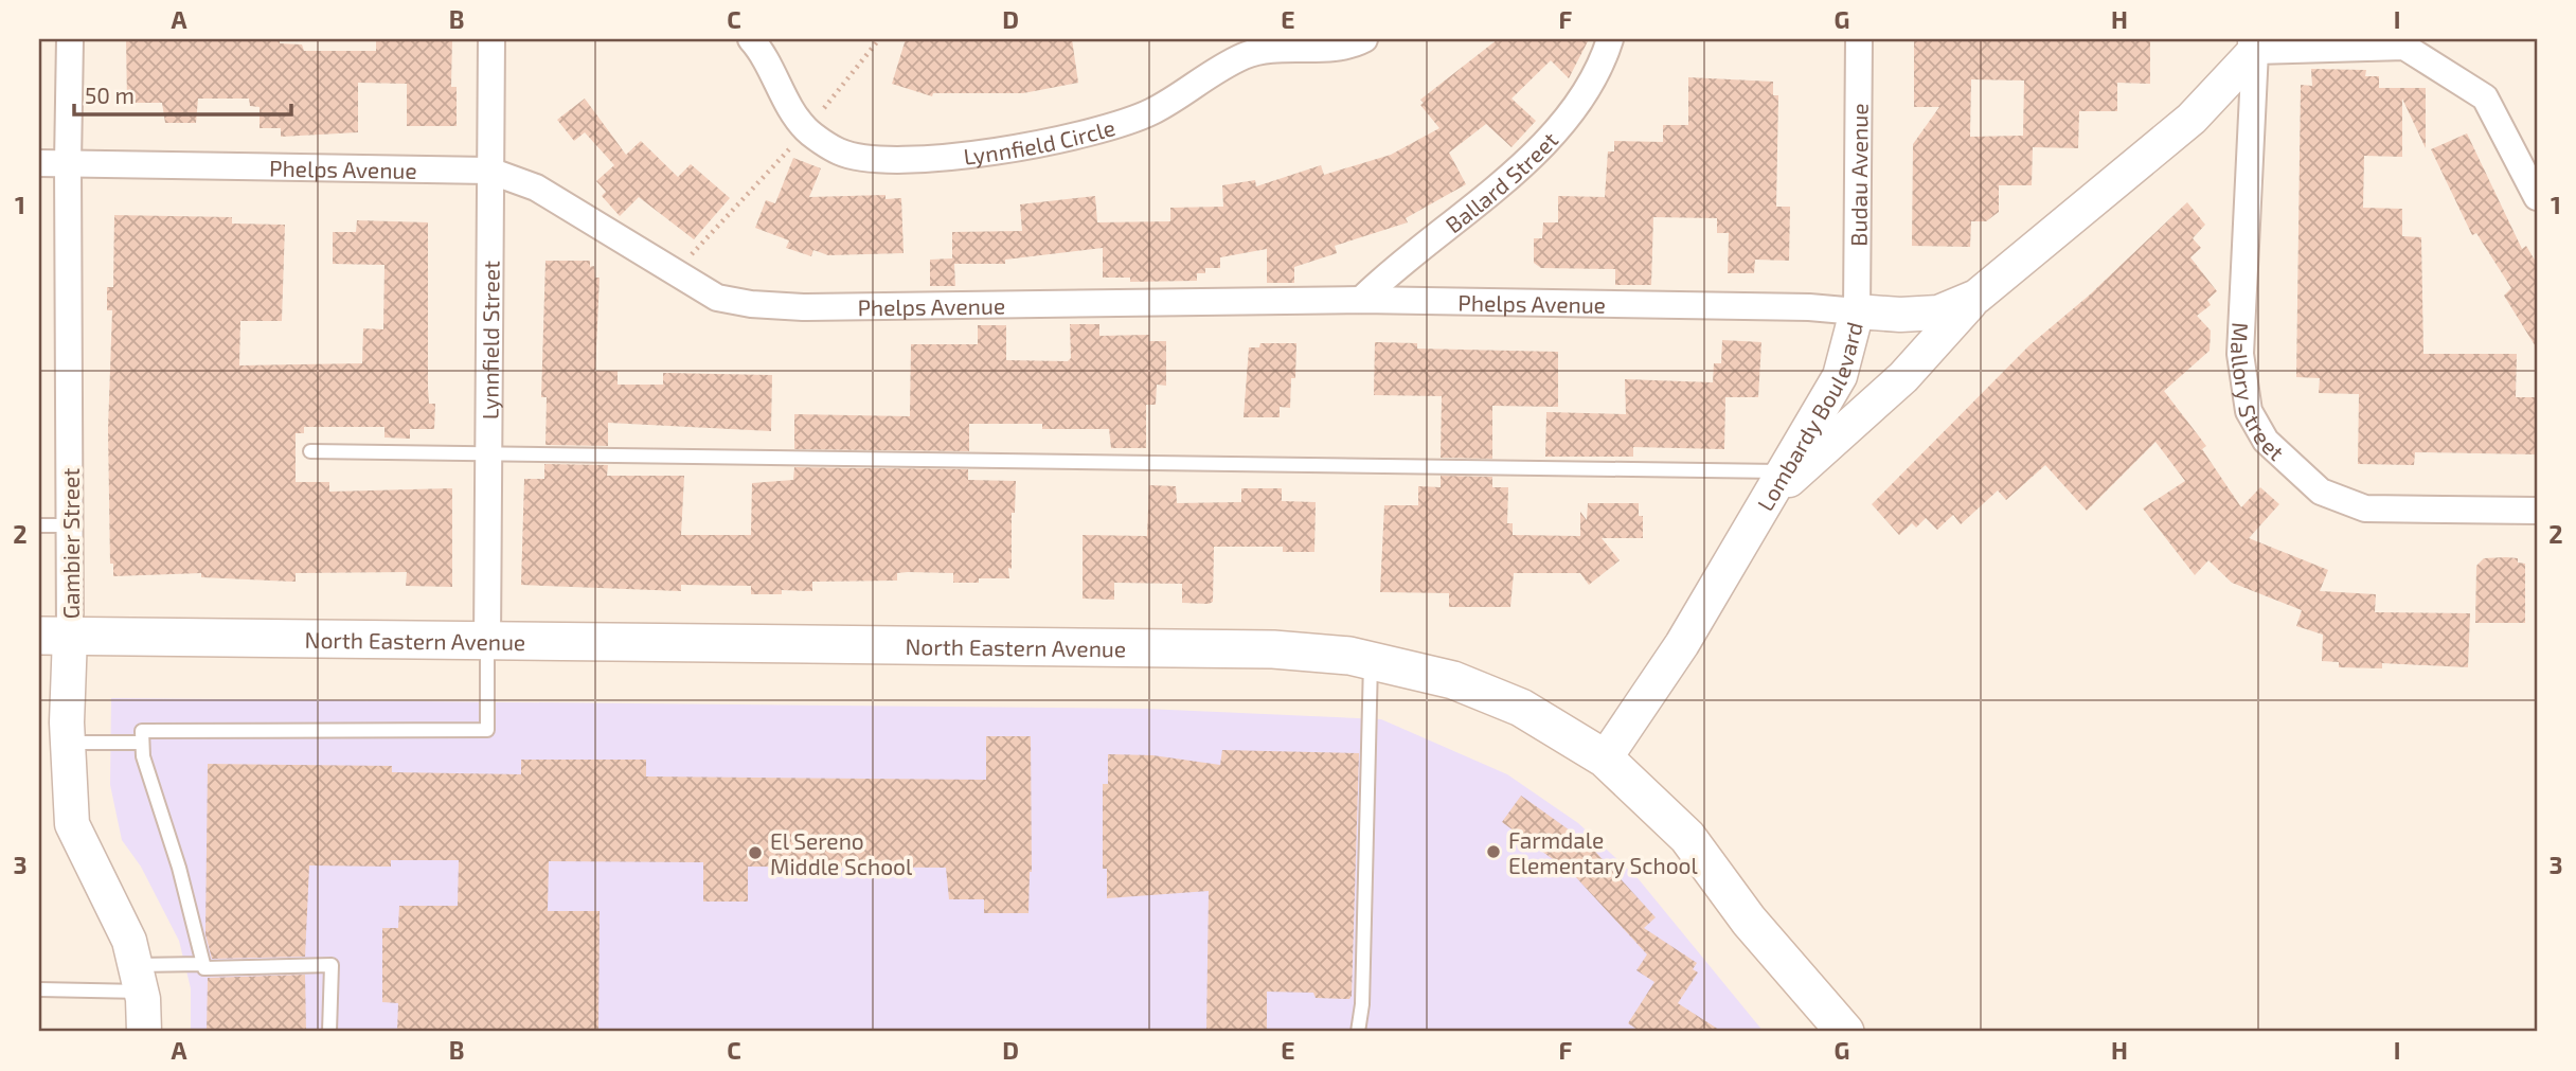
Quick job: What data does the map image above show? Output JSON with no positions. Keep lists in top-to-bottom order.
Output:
{
  "streets": {
    "main road": ["North Eastern Avenue"],
    "street": [
      "Lynnfield Circle",
      "Phelps Avenue",
      "Budau Avenue",
      "Ballard Street",
      "Lynnfield Street",
      "Mallory Street",
      "Lombardy Boulevard",
      "Gambier Street"
    ]
  },
  "crossings": [
    ["Phelps Avenue", "Budau Avenue"],
    ["Phelps Avenue", "Ballard Street"],
    ["Phelps Avenue", "Lynnfield Street"],
    ["Phelps Avenue", "Lombardy Boulevard"],
    ["Phelps Avenue", "Gambier Street"],
    ["Budau Avenue", "Lombardy Boulevard"],
    ["Lynnfield Street", "North Eastern Avenue"],
    ["Mallory Street", "Lombardy Boulevard"],
    ["Lombardy Boulevard", "North Eastern Avenue"],
    ["Gambier Street", "North Eastern Avenue"]
  ],
  "places": ["Farmdale Elementary School", "El Sereno Middle School"],
  "scale_bar": "50 m",
  "grid": {
    "columns": [
      "A",
      "B",
      "C",
      "D",
      "E",
      "F",
      "G",
      "H",
      "I"
    ],
    "rows": ["1", "2", "3"]
  }
}
